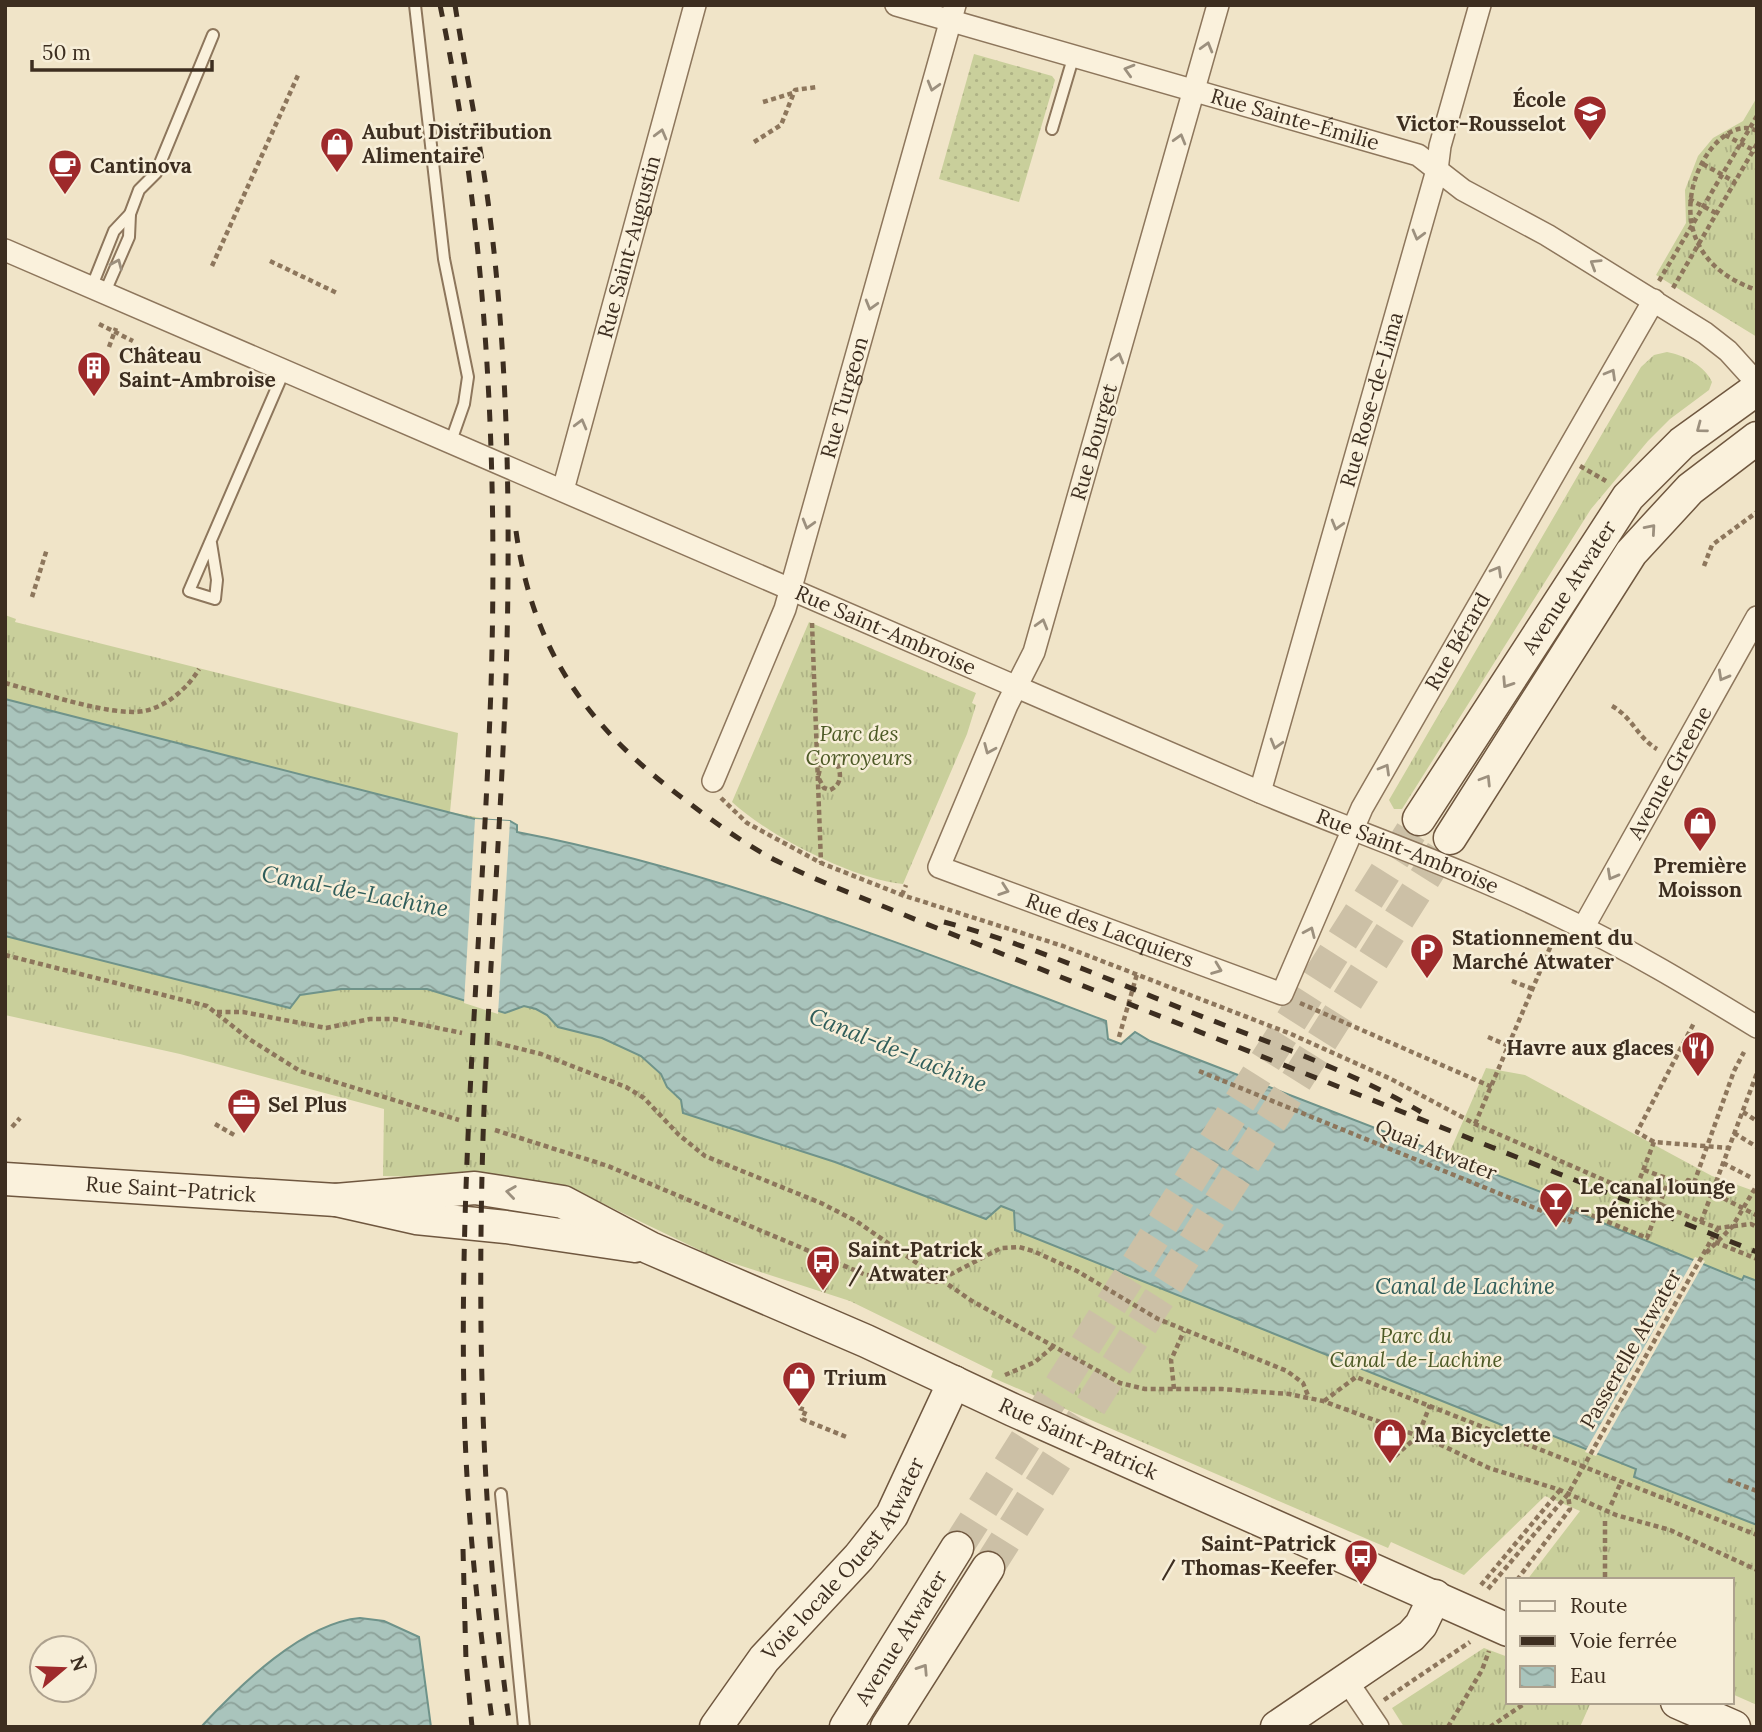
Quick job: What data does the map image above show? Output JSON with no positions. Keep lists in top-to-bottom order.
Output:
{
  "streets": {
    "main road": ["Avenue Atwater", "Rue Saint-Patrick", "Voie locale Ouest Atwater"],
    "street": [
      "Rue Sainte-Émilie",
      "Rue Saint-Augustin",
      "Rue Turgeon",
      "Rue Rose-de-Lima",
      "Rue Bourget",
      "Rue Saint-Ambroise",
      "Rue Bérard",
      "Avenue Greene",
      "Rue des Lacquiers"
    ],
    "path": ["Quai Atwater", "Passerelle Atwater"]
  },
  "crossings": [
    ["Rue Sainte-Émilie", "Rue Turgeon"],
    ["Rue Sainte-Émilie", "Rue Rose-de-Lima"],
    ["Rue Sainte-Émilie", "Rue Bourget"],
    ["Rue Sainte-Émilie", "Rue Bérard"],
    ["Rue Saint-Augustin", "Rue Saint-Ambroise"],
    ["Rue Turgeon", "Rue Saint-Ambroise"],
    ["Rue Rose-de-Lima", "Rue Saint-Ambroise"],
    ["Rue Bourget", "Rue Saint-Ambroise"],
    ["Rue Bourget", "Rue des Lacquiers"],
    ["Rue Saint-Ambroise", "Rue Bérard"],
    ["Rue Saint-Ambroise", "Avenue Greene"],
    ["Rue Bérard", "Rue des Lacquiers"],
    ["Rue Saint-Patrick", "Voie locale Ouest Atwater"]
  ],
  "one_way": [
    "Rue Sainte-Émilie",
    "Rue Saint-Augustin",
    "Rue Turgeon",
    "Rue Rose-de-Lima",
    "Rue Bérard",
    "Avenue Greene",
    "Rue des Lacquiers"
  ],
  "water": ["Canal-de-Lachine", "Canal de Lachine"],
  "parks": ["Parc des Corroyeurs", "Parc du Canal-de-Lachine"],
  "places": {
    "school or university": ["École Victor-Rousselot"],
    "shop": [
      "Aubut Distribution Alimentaire",
      "Première Moisson",
      "Trium",
      "Ma Bicyclette"
    ],
    "cafe": ["Cantinova"],
    "building": ["Château Saint-Ambroise"],
    "parking": ["Stationnement du Marché Atwater"],
    "restaurant": ["Havre aux glaces"],
    "office": ["Sel Plus"],
    "bar": ["Le canal lounge - péniche"],
    "bus stop": ["Saint-Patrick / Atwater", "Saint-Patrick / Thomas-Keefer"]
  },
  "legend": ["Route", "Voie ferrée", "Eau"],
  "scale_bar": "50 m",
  "north": "right"
}
